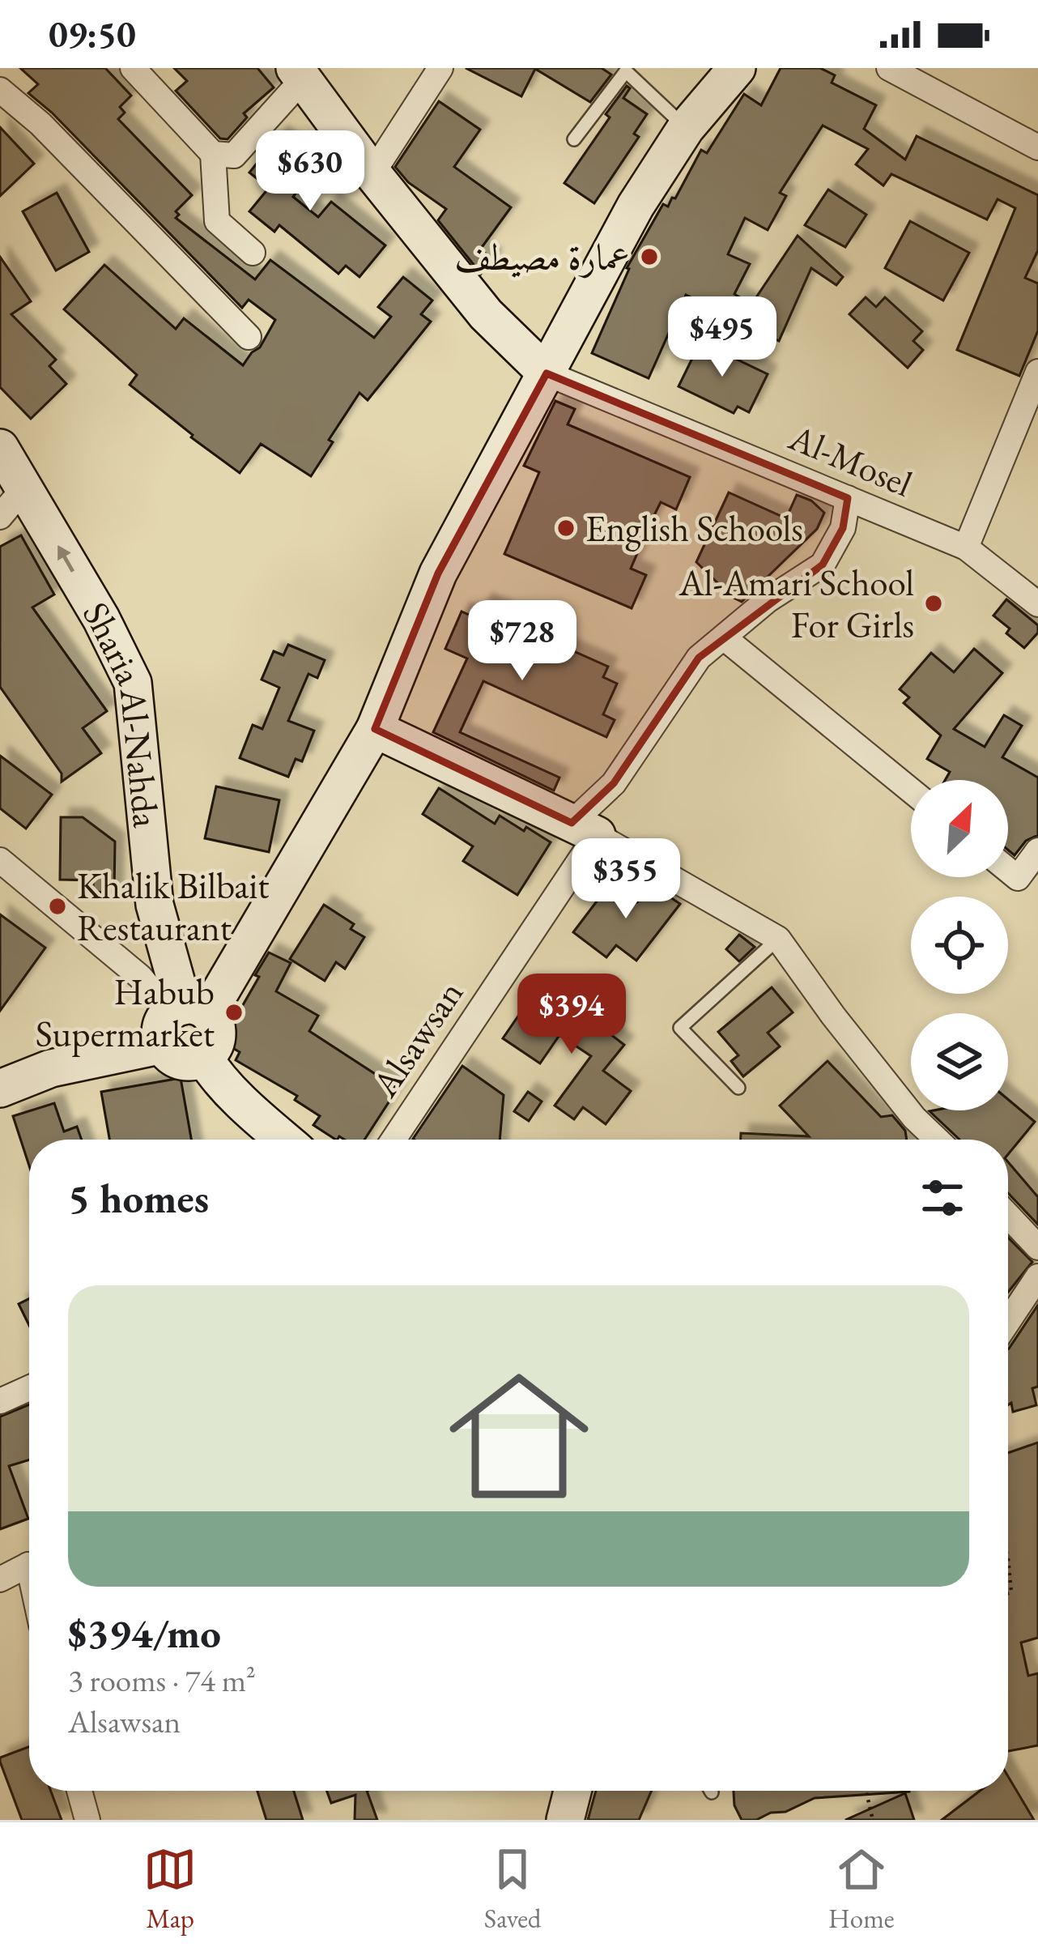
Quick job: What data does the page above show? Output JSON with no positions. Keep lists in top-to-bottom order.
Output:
{
  "streets": {
    "street": ["Al-Mosel", "Sharia Al-Nahda", "Alsawsan"]
  },
  "crossings": [
    ["Al-Mosel", "Alsawsan"]
  ],
  "one_way": ["Sharia Al-Nahda"],
  "places": [
    "عمارة مصيطف",
    "English Schools",
    "Al-Amari School For Girls",
    "Khalik Bilbait Restaurant",
    "Habub Supermarket"
  ],
  "north": "top right",
  "page": {
    "status": "09:50",
    "price": [
      "$630",
      "$495",
      "$728",
      "$355",
      "$394"
    ],
    "heading": "5 homes",
    "list": [
      {
        "name": "$394/mo",
        "note": "3 rooms · 74 m² · Alsawsan"
      }
    ],
    "tabs": ["Map", "Saved", "Home"]
  }
}
